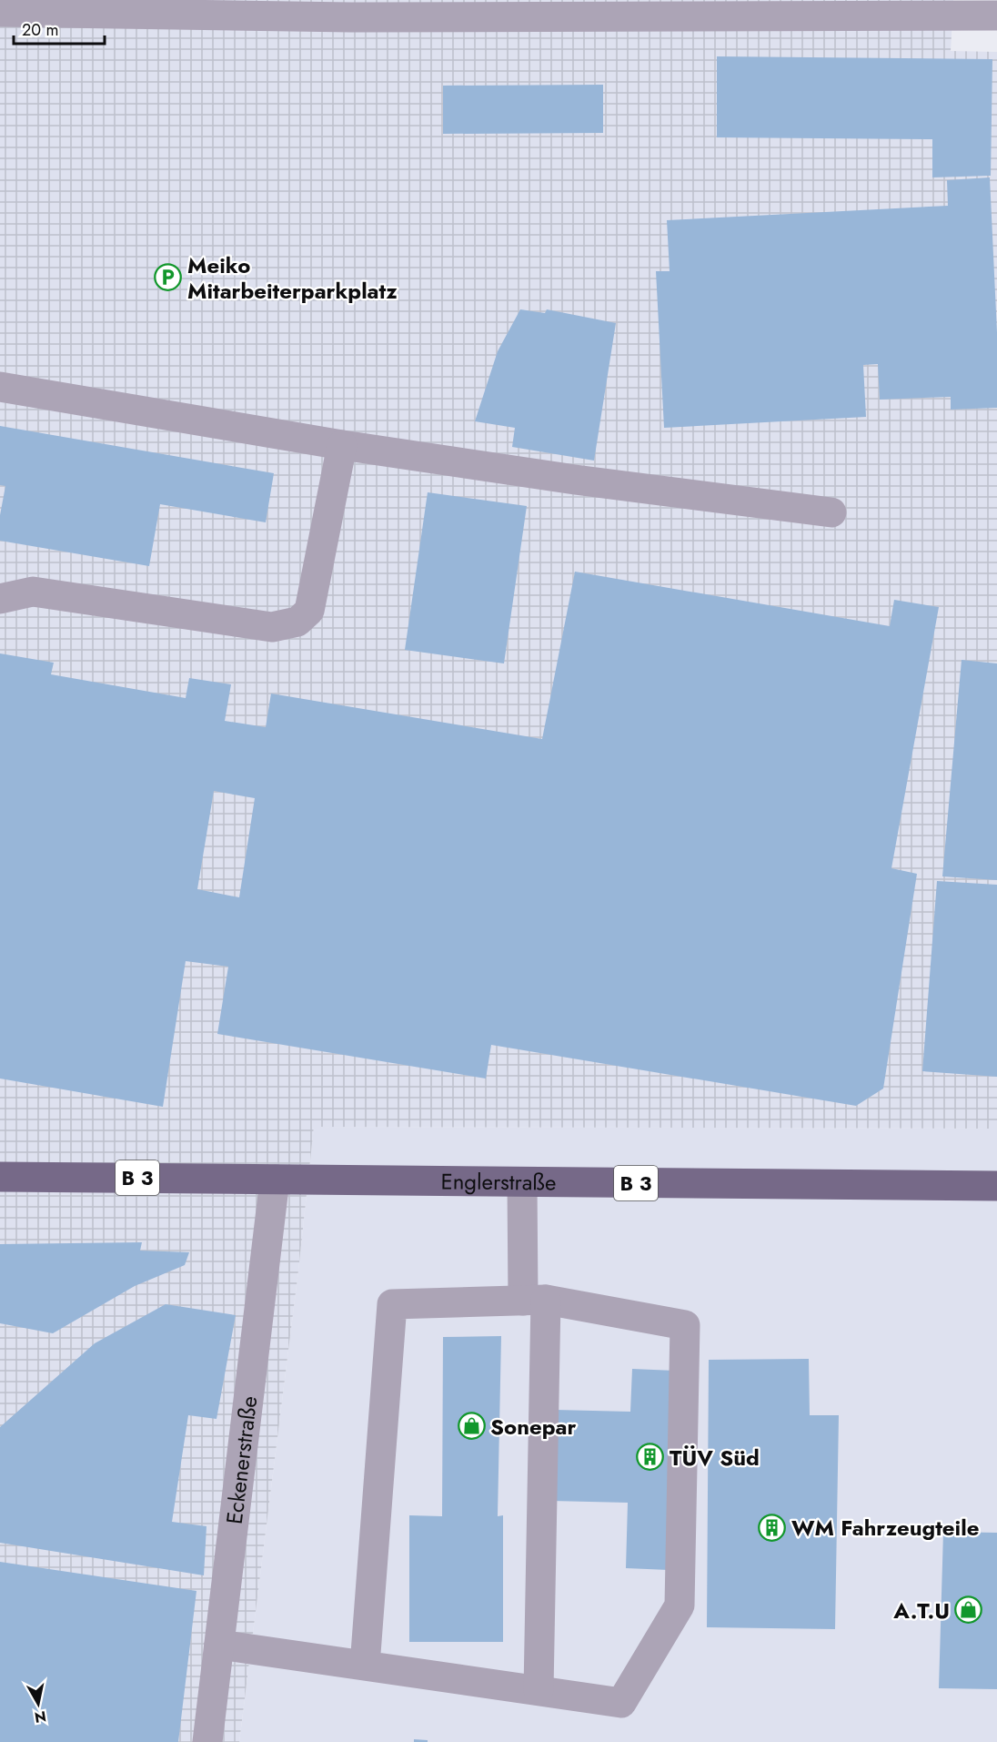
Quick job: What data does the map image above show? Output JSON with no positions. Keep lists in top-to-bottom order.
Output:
{
  "streets": {
    "main road": ["B 3", "Englerstraße"],
    "street": ["Eckenerstraße"]
  },
  "crossings": [
    ["Englerstraße", "Eckenerstraße"]
  ],
  "places": {
    "parking": ["Meiko Mitarbeiterparkplatz"],
    "shop": ["Sonepar", "A.T.U"],
    "building": ["TÜV Süd", "WM Fahrzeugteile"]
  },
  "scale_bar": "20 m",
  "north": "bottom"
}
